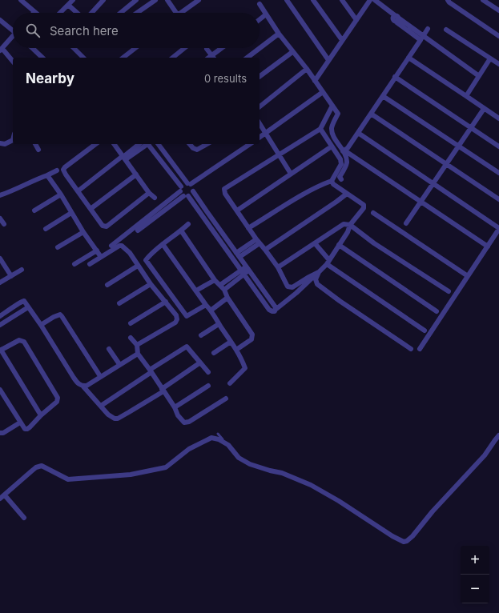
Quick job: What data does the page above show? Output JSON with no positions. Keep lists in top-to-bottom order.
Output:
{
  "page": {
    "search": "Search here",
    "heading": ["Nearby", "0 results"],
    "map_buttons": ["+", "−"]
  }
}
